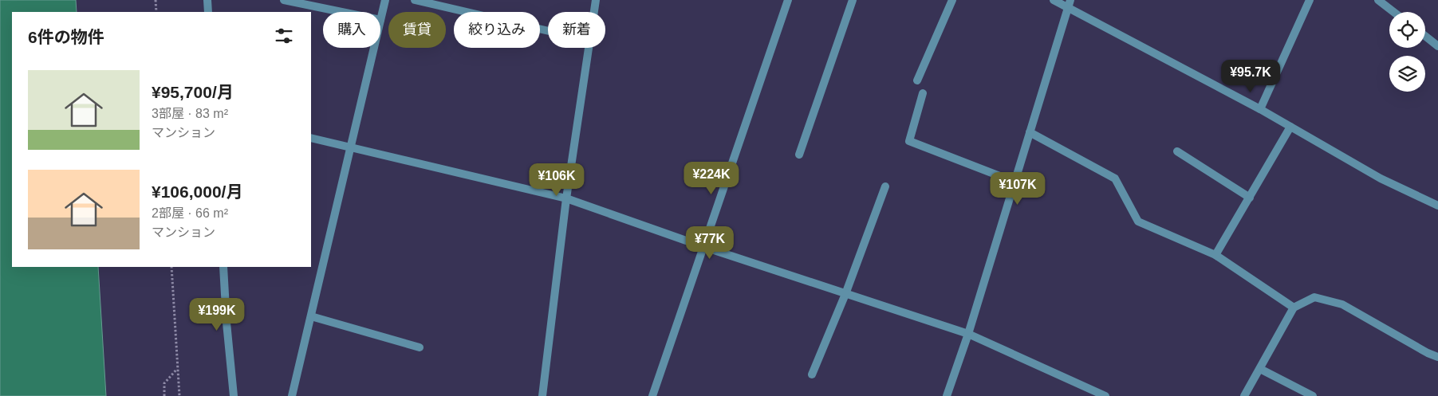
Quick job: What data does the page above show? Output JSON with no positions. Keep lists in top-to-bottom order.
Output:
{
  "page": {
    "chip": [
      "購入",
      "賃貸",
      "絞り込み",
      "新着"
    ],
    "heading": "6件の物件",
    "price": [
      "¥95.7K",
      "¥224K",
      "¥106K",
      "¥107K",
      "¥77K",
      "¥199K"
    ],
    "list": [
      {
        "name": "¥95,700/月",
        "note": "3部屋 · 83 m² · マンション"
      },
      {
        "name": "¥106,000/月",
        "note": "2部屋 · 66 m² · マンション"
      }
    ]
  }
}
